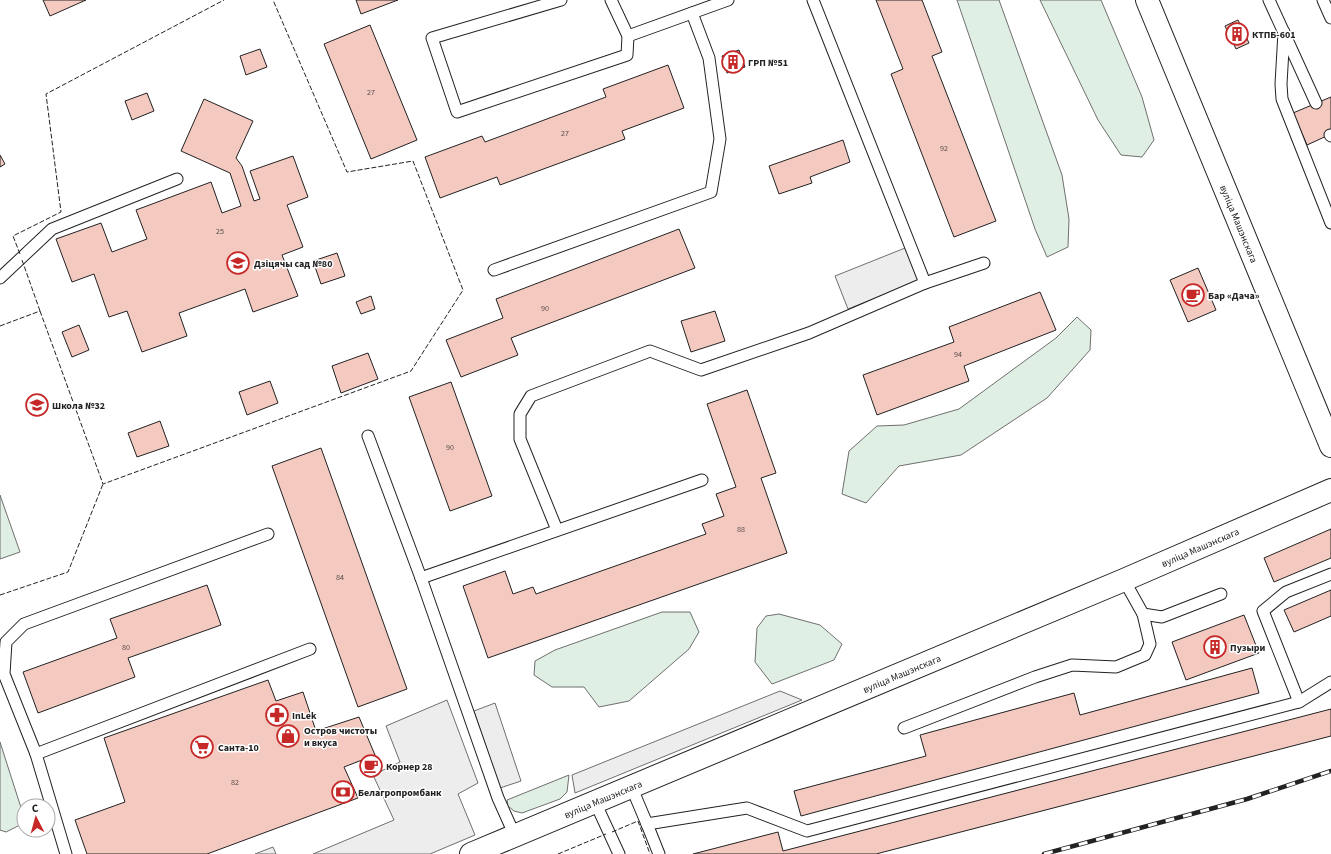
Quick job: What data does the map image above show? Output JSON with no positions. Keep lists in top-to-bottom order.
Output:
{
  "streets": {
    "main road": ["вуліца Машэнскага"]
  },
  "places": {
    "building": ["КТПБ-601", "ГРП №51", "Пузыри"],
    "school or university": ["Дзіцячы сад №80", "Школа №32"],
    "cafe": ["Бар «Дача»", "Корнер 28"],
    "pharmacy": ["InLek"],
    "shop": ["Остров чистоты и вкуса"],
    "supermarket": ["Санта-10"],
    "bank": ["Белагропромбанк"]
  },
  "house_numbers": [
    "27",
    "27",
    "92",
    "25",
    "90",
    "94",
    "90",
    "88",
    "84",
    "80",
    "82"
  ],
  "north": "top"
}
